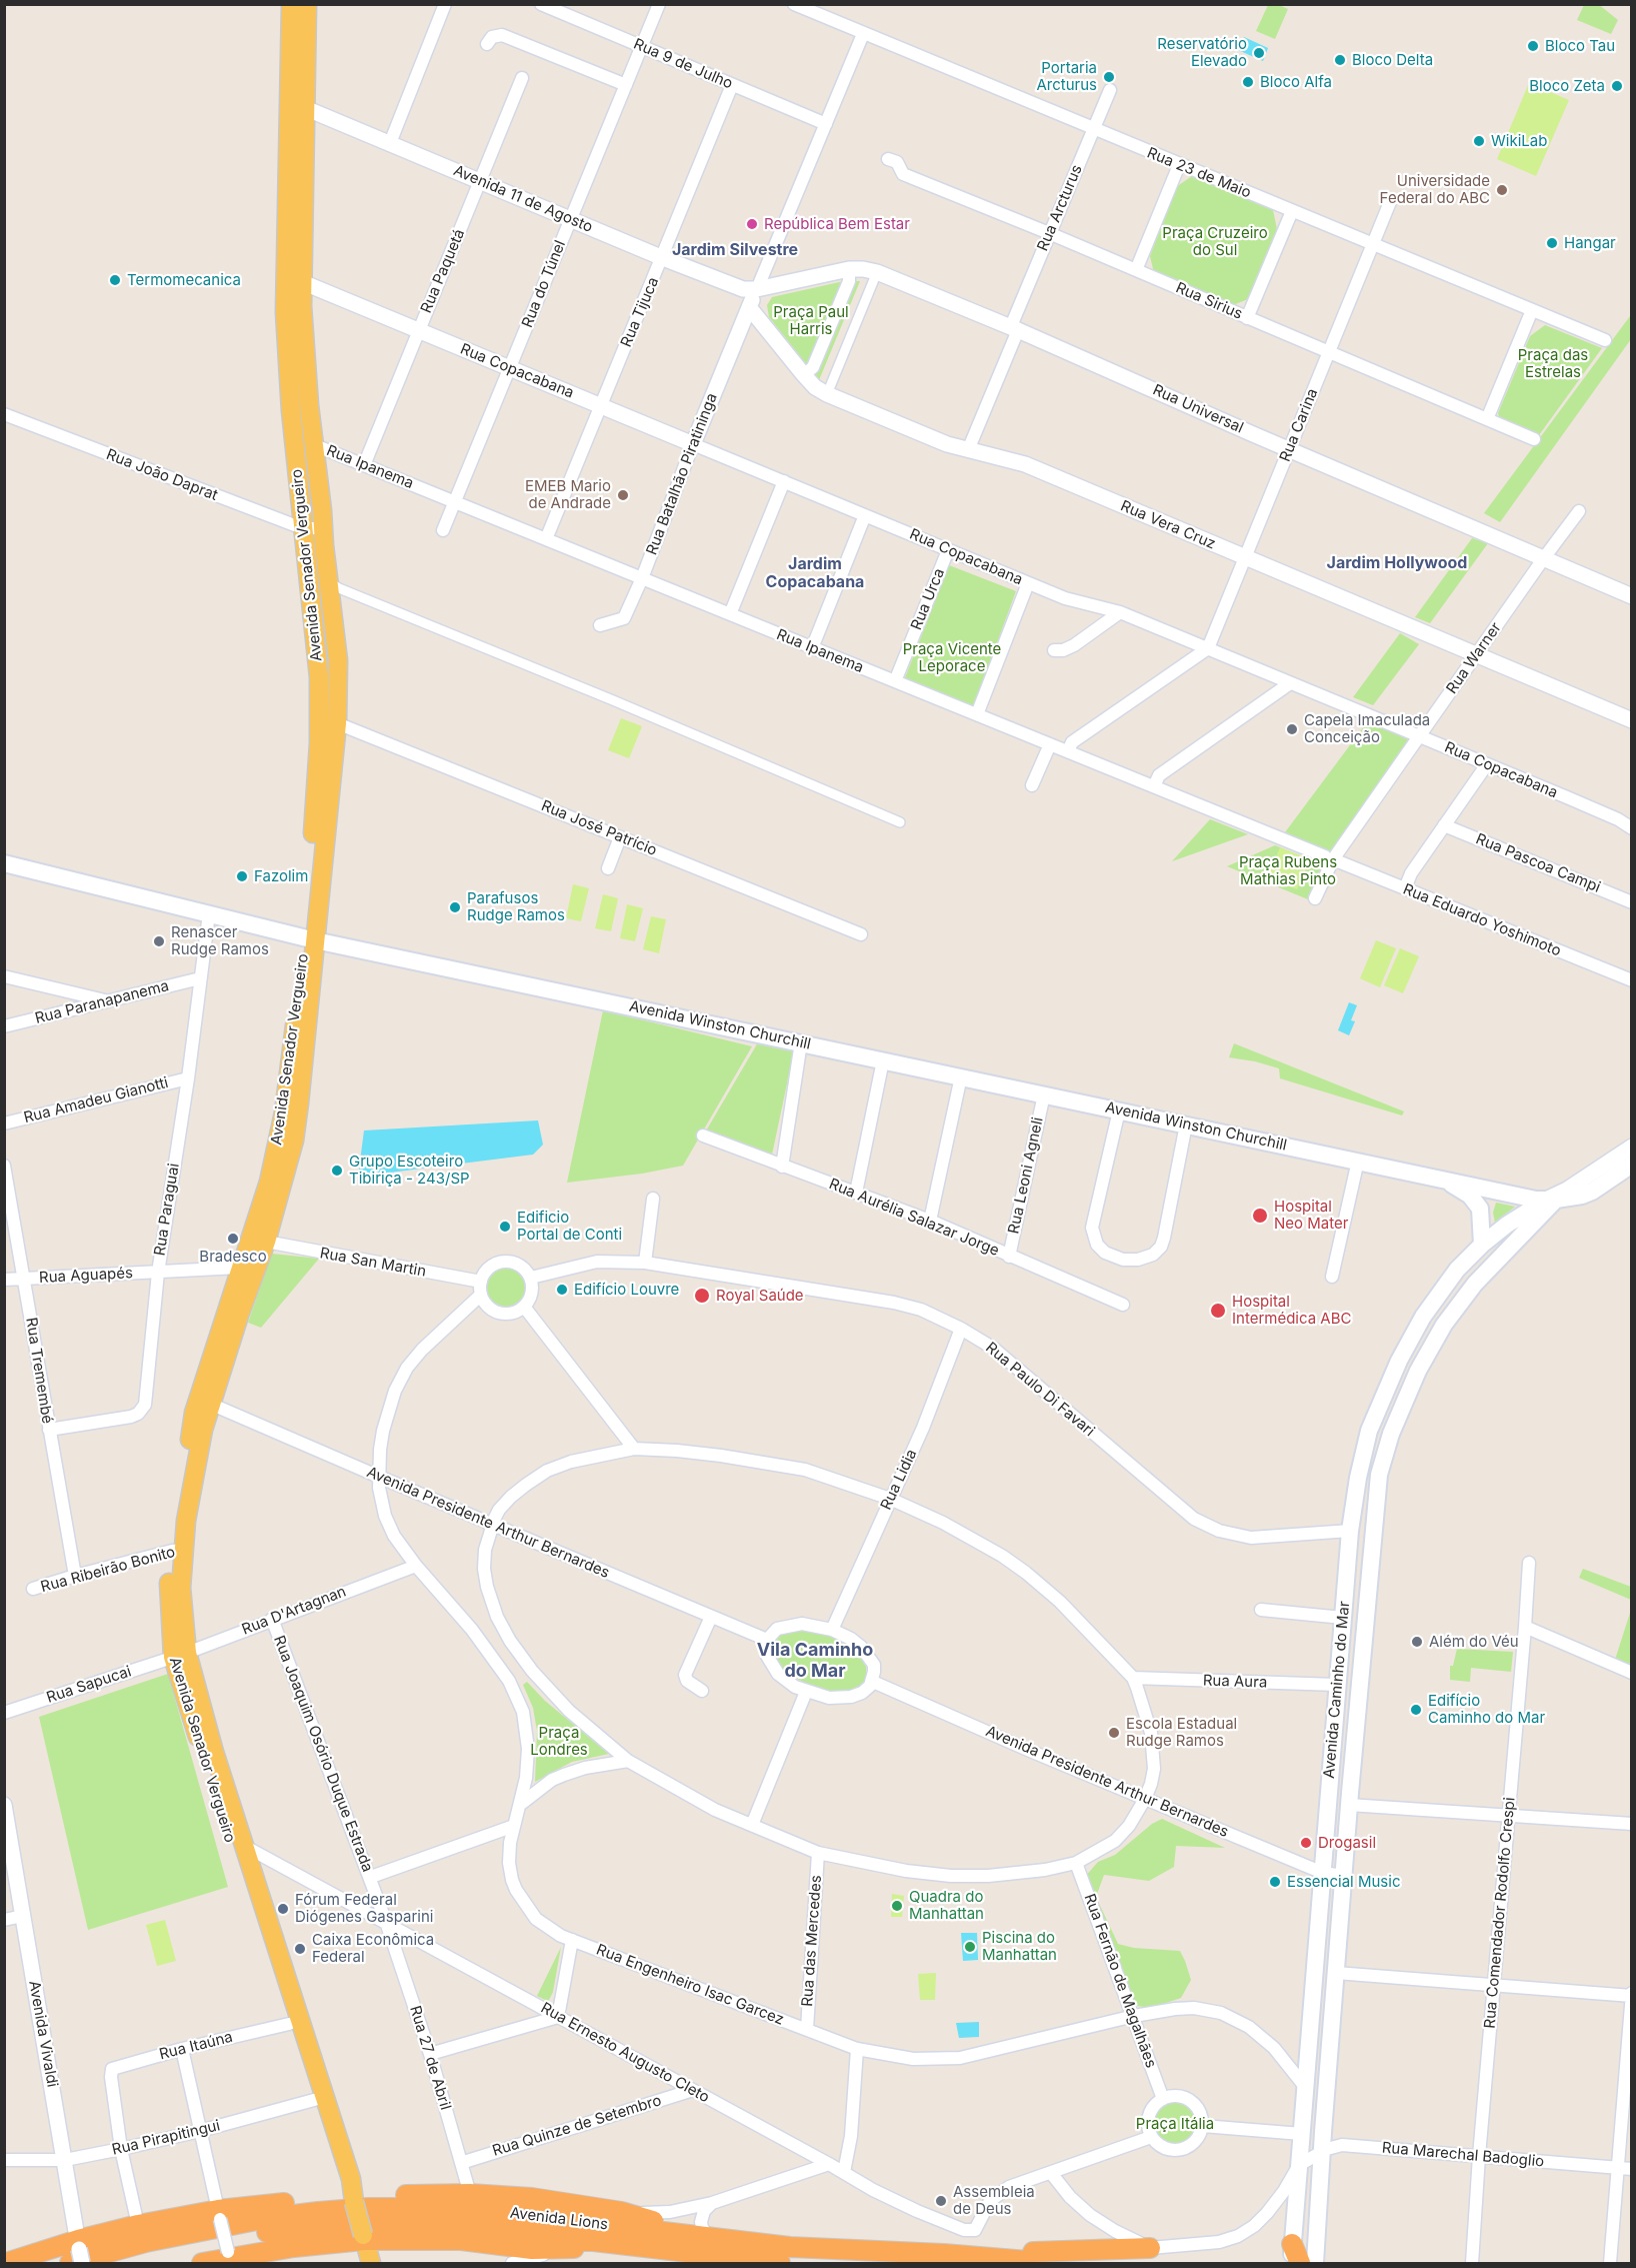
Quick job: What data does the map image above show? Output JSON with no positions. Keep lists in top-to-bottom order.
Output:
{
  "streets": {
    "highway": ["Avenida Lions"],
    "main road": ["Avenida Senador Vergueiro", "Avenida Winston Churchill", "Avenida Caminho do Mar"],
    "street": [
      "Rua 9 de Julho",
      "Rua 23 de Maio",
      "Avenida 11 de Agosto",
      "Rua Arcturus",
      "Rua Paquetá",
      "Rua do Túnel",
      "Rua Sirius",
      "Rua Tijuca",
      "Rua Copacabana",
      "Rua Universal",
      "Rua Carina",
      "Rua Ipanema",
      "Rua Batalhão Piratininga",
      "Rua João Daprat",
      "Rua Vera Cruz",
      "Rua Urca",
      "Rua Warner",
      "Rua José Patrício",
      "Rua Pascoa Campi",
      "Rua Eduardo Yoshimoto",
      "Rua Paranapanema",
      "Rua Amadeu Gianotti",
      "Rua Leoni Agneli",
      "Rua Paraguai",
      "Rua Aurélia Salazar Jorge",
      "Rua San Martin",
      "Rua Aguapés",
      "Rua Tremembé",
      "Rua Paulo Di Favari",
      "Rua Lidia",
      "Avenida Presidente Arthur Bernardes",
      "Rua Ribeirão Bonito",
      "Rua D'Artagnan",
      "Rua Aura",
      "Rua Sapucai",
      "Rua Joaquim Osório Duque Estrada",
      "Rua Comendador Rodolfo Crespi",
      "Rua das Mercedes",
      "Rua Fernão de Magalhães",
      "Rua Engenheiro Isac Garcez",
      "Avenida Vivaldi",
      "Rua Itaúna",
      "Rua Ernesto Augusto Cleto",
      "Rua 27 de Abril",
      "Rua Quinze de Setembro",
      "Rua Pirapitingui",
      "Rua Marechal Badoglio"
    ]
  },
  "crossings": [
    ["Rua 9 de Julho", "Rua do Túnel"],
    ["Rua 9 de Julho", "Rua Tijuca"],
    ["Rua 23 de Maio", "Rua Arcturus"],
    ["Rua 23 de Maio", "Rua Carina"],
    ["Avenida 11 de Agosto", "Rua Paquetá"],
    ["Avenida 11 de Agosto", "Rua do Túnel"],
    ["Avenida 11 de Agosto", "Rua Tijuca"],
    ["Avenida 11 de Agosto", "Rua Universal"],
    ["Avenida 11 de Agosto", "Avenida Senador Vergueiro"],
    ["Rua Arcturus", "Rua Sirius"],
    ["Rua Arcturus", "Rua Universal"],
    ["Rua Arcturus", "Rua Vera Cruz"],
    ["Rua Paquetá", "Rua Copacabana"],
    ["Rua Paquetá", "Rua Ipanema"],
    ["Rua do Túnel", "Rua Copacabana"],
    ["Rua do Túnel", "Rua Ipanema"],
    ["Rua Sirius", "Rua Carina"],
    ["Rua Tijuca", "Rua Copacabana"],
    ["Rua Tijuca", "Rua Ipanema"],
    ["Rua Copacabana", "Rua Carina"],
    ["Rua Copacabana", "Rua Batalhão Piratininga"],
    ["Rua Copacabana", "Avenida Senador Vergueiro"],
    ["Rua Copacabana", "Rua Urca"],
    ["Rua Copacabana", "Rua Warner"],
    ["Rua Universal", "Rua Carina"],
    ["Rua Universal", "Rua Warner"],
    ["Rua Carina", "Rua Vera Cruz"],
    ["Rua Ipanema", "Rua Batalhão Piratininga"],
    ["Rua Ipanema", "Avenida Senador Vergueiro"],
    ["Rua Ipanema", "Rua Urca"],
    ["Rua Ipanema", "Rua Warner"],
    ["Rua Ipanema", "Rua Eduardo Yoshimoto"],
    ["Rua Batalhão Piratininga", "Rua Vera Cruz"],
    ["Rua João Daprat", "Avenida Senador Vergueiro"],
    ["Rua Vera Cruz", "Rua Warner"],
    ["Avenida Senador Vergueiro", "Rua José Patrício"],
    ["Avenida Senador Vergueiro", "Avenida Winston Churchill"],
    ["Avenida Senador Vergueiro", "Rua San Martin"],
    ["Avenida Senador Vergueiro", "Rua Aguapés"],
    ["Avenida Senador Vergueiro", "Avenida Presidente Arthur Bernardes"],
    ["Avenida Senador Vergueiro", "Rua Ribeirão Bonito"],
    ["Avenida Senador Vergueiro", "Rua D'Artagnan"],
    ["Avenida Senador Vergueiro", "Rua Sapucai"],
    ["Avenida Senador Vergueiro", "Rua Itaúna"],
    ["Avenida Senador Vergueiro", "Rua Ernesto Augusto Cleto"],
    ["Avenida Senador Vergueiro", "Rua Pirapitingui"],
    ["Rua Warner", "Rua Eduardo Yoshimoto"],
    ["Rua Paranapanema", "Rua Paraguai"],
    ["Avenida Winston Churchill", "Rua Leoni Agneli"],
    ["Avenida Winston Churchill", "Rua Paraguai"],
    ["Avenida Winston Churchill", "Avenida Caminho do Mar"],
    ["Rua Amadeu Gianotti", "Rua Paraguai"],
    ["Rua Leoni Agneli", "Rua Aurélia Salazar Jorge"],
    ["Rua Paraguai", "Rua Aguapés"],
    ["Rua Paraguai", "Rua Tremembé"],
    ["Rua San Martin", "Rua Paulo Di Favari"],
    ["Rua Aguapés", "Rua Tremembé"],
    ["Rua Tremembé", "Rua Ribeirão Bonito"],
    ["Rua Paulo Di Favari", "Rua Lidia"],
    ["Rua Paulo Di Favari", "Avenida Caminho do Mar"],
    ["Rua Lidia", "Avenida Presidente Arthur Bernardes"],
    ["Avenida Presidente Arthur Bernardes", "Avenida Caminho do Mar"],
    ["Avenida Presidente Arthur Bernardes", "Rua Engenheiro Isac Garcez"],
    ["Rua D'Artagnan", "Rua Sapucai"],
    ["Rua D'Artagnan", "Rua Joaquim Osório Duque Estrada"],
    ["Rua D'Artagnan", "Rua Engenheiro Isac Garcez"],
    ["Rua Aura", "Avenida Caminho do Mar"],
    ["Avenida Caminho do Mar", "Rua Engenheiro Isac Garcez"],
    ["Avenida Caminho do Mar", "Rua Marechal Badoglio"],
    ["Rua Joaquim Osório Duque Estrada", "Rua Ernesto Augusto Cleto"],
    ["Rua Joaquim Osório Duque Estrada", "Rua 27 de Abril"],
    ["Rua Comendador Rodolfo Crespi", "Rua Marechal Badoglio"],
    ["Rua das Mercedes", "Rua Engenheiro Isac Garcez"],
    ["Rua Fernão de Magalhães", "Rua Engenheiro Isac Garcez"],
    ["Avenida Vivaldi", "Rua Pirapitingui"],
    ["Avenida Vivaldi", "Avenida Lions"],
    ["Rua Itaúna", "Rua Pirapitingui"],
    ["Rua Ernesto Augusto Cleto", "Rua 27 de Abril"],
    ["Rua Ernesto Augusto Cleto", "Rua Quinze de Setembro"],
    ["Rua 27 de Abril", "Rua Quinze de Setembro"]
  ],
  "districts": [
    "Jardim Silvestre",
    "Jardim Hollywood",
    "Jardim Copacabana",
    "Vila Caminho do Mar"
  ],
  "parks": [
    "Praça Cruzeiro do Sul",
    "Praça Paul Harris",
    "Praça das Estrelas",
    "Praça Vicente Leporace",
    "Praça Rubens Mathias Pinto",
    "Praça Londres",
    "Praça Itália"
  ],
  "places": [
    "Bloco Tau",
    "Reservatório Elevado",
    "Bloco Delta",
    "Portaria Arcturus",
    "Bloco Alfa",
    "Bloco Zeta",
    "WikiLab",
    "Universidade Federal do ABC",
    "República Bem Estar",
    "Hangar",
    "Termomecanica",
    "EMEB Mario de Andrade",
    "Capela Imaculada Conceição",
    "Fazolim",
    "Parafusos Rudge Ramos",
    "Renascer Rudge Ramos",
    "Grupo Escoteiro Tibiriça - 243/SP",
    "Hospital Neo Mater",
    "Edificio Portal de Conti",
    "Bradesco",
    "Edifício Louvre",
    "Royal Saúde",
    "Hospital Intermédica ABC",
    "Além do Véu",
    "Edifício Caminho do Mar",
    "Escola Estadual Rudge Ramos",
    "Drogasil",
    "Essencial Music",
    "Quadra do Manhattan",
    "Fórum Federal Diógenes Gasparini",
    "Piscina do Manhattan",
    "Caixa Econômica Federal",
    "Assembleia de Deus"
  ]
}
